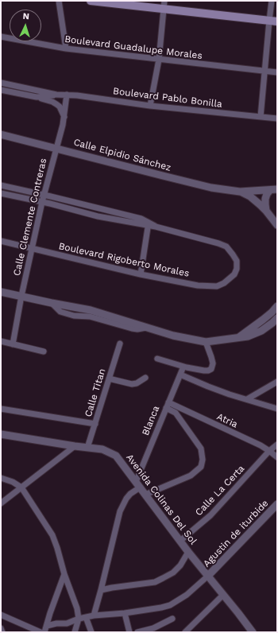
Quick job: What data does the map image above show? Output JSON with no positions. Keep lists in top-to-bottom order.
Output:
{
  "streets": {
    "street": [
      "Boulevard Guadalupe Morales",
      "Boulevard Pablo Bonilla",
      "Calle Elpidio Sánchez",
      "Calle Clemente Contreras",
      "Boulevard Rigoberto Morales",
      "Calle Titan",
      "Blanca",
      "Atria",
      "Calle La Certa",
      "Avenida Colinas Del Sol",
      "Agustin de iturbide"
    ]
  },
  "crossings": [
    ["Boulevard Pablo Bonilla", "Calle Clemente Contreras"],
    ["Calle Elpidio Sánchez", "Calle Clemente Contreras"],
    ["Calle Clemente Contreras", "Boulevard Rigoberto Morales"],
    ["Calle Titan", "Avenida Colinas Del Sol"],
    ["Blanca", "Atria"],
    ["Blanca", "Avenida Colinas Del Sol"],
    ["Atria", "Calle La Certa"],
    ["Calle La Certa", "Avenida Colinas Del Sol"],
    ["Avenida Colinas Del Sol", "Agustin de iturbide"]
  ],
  "north": "top"
}
